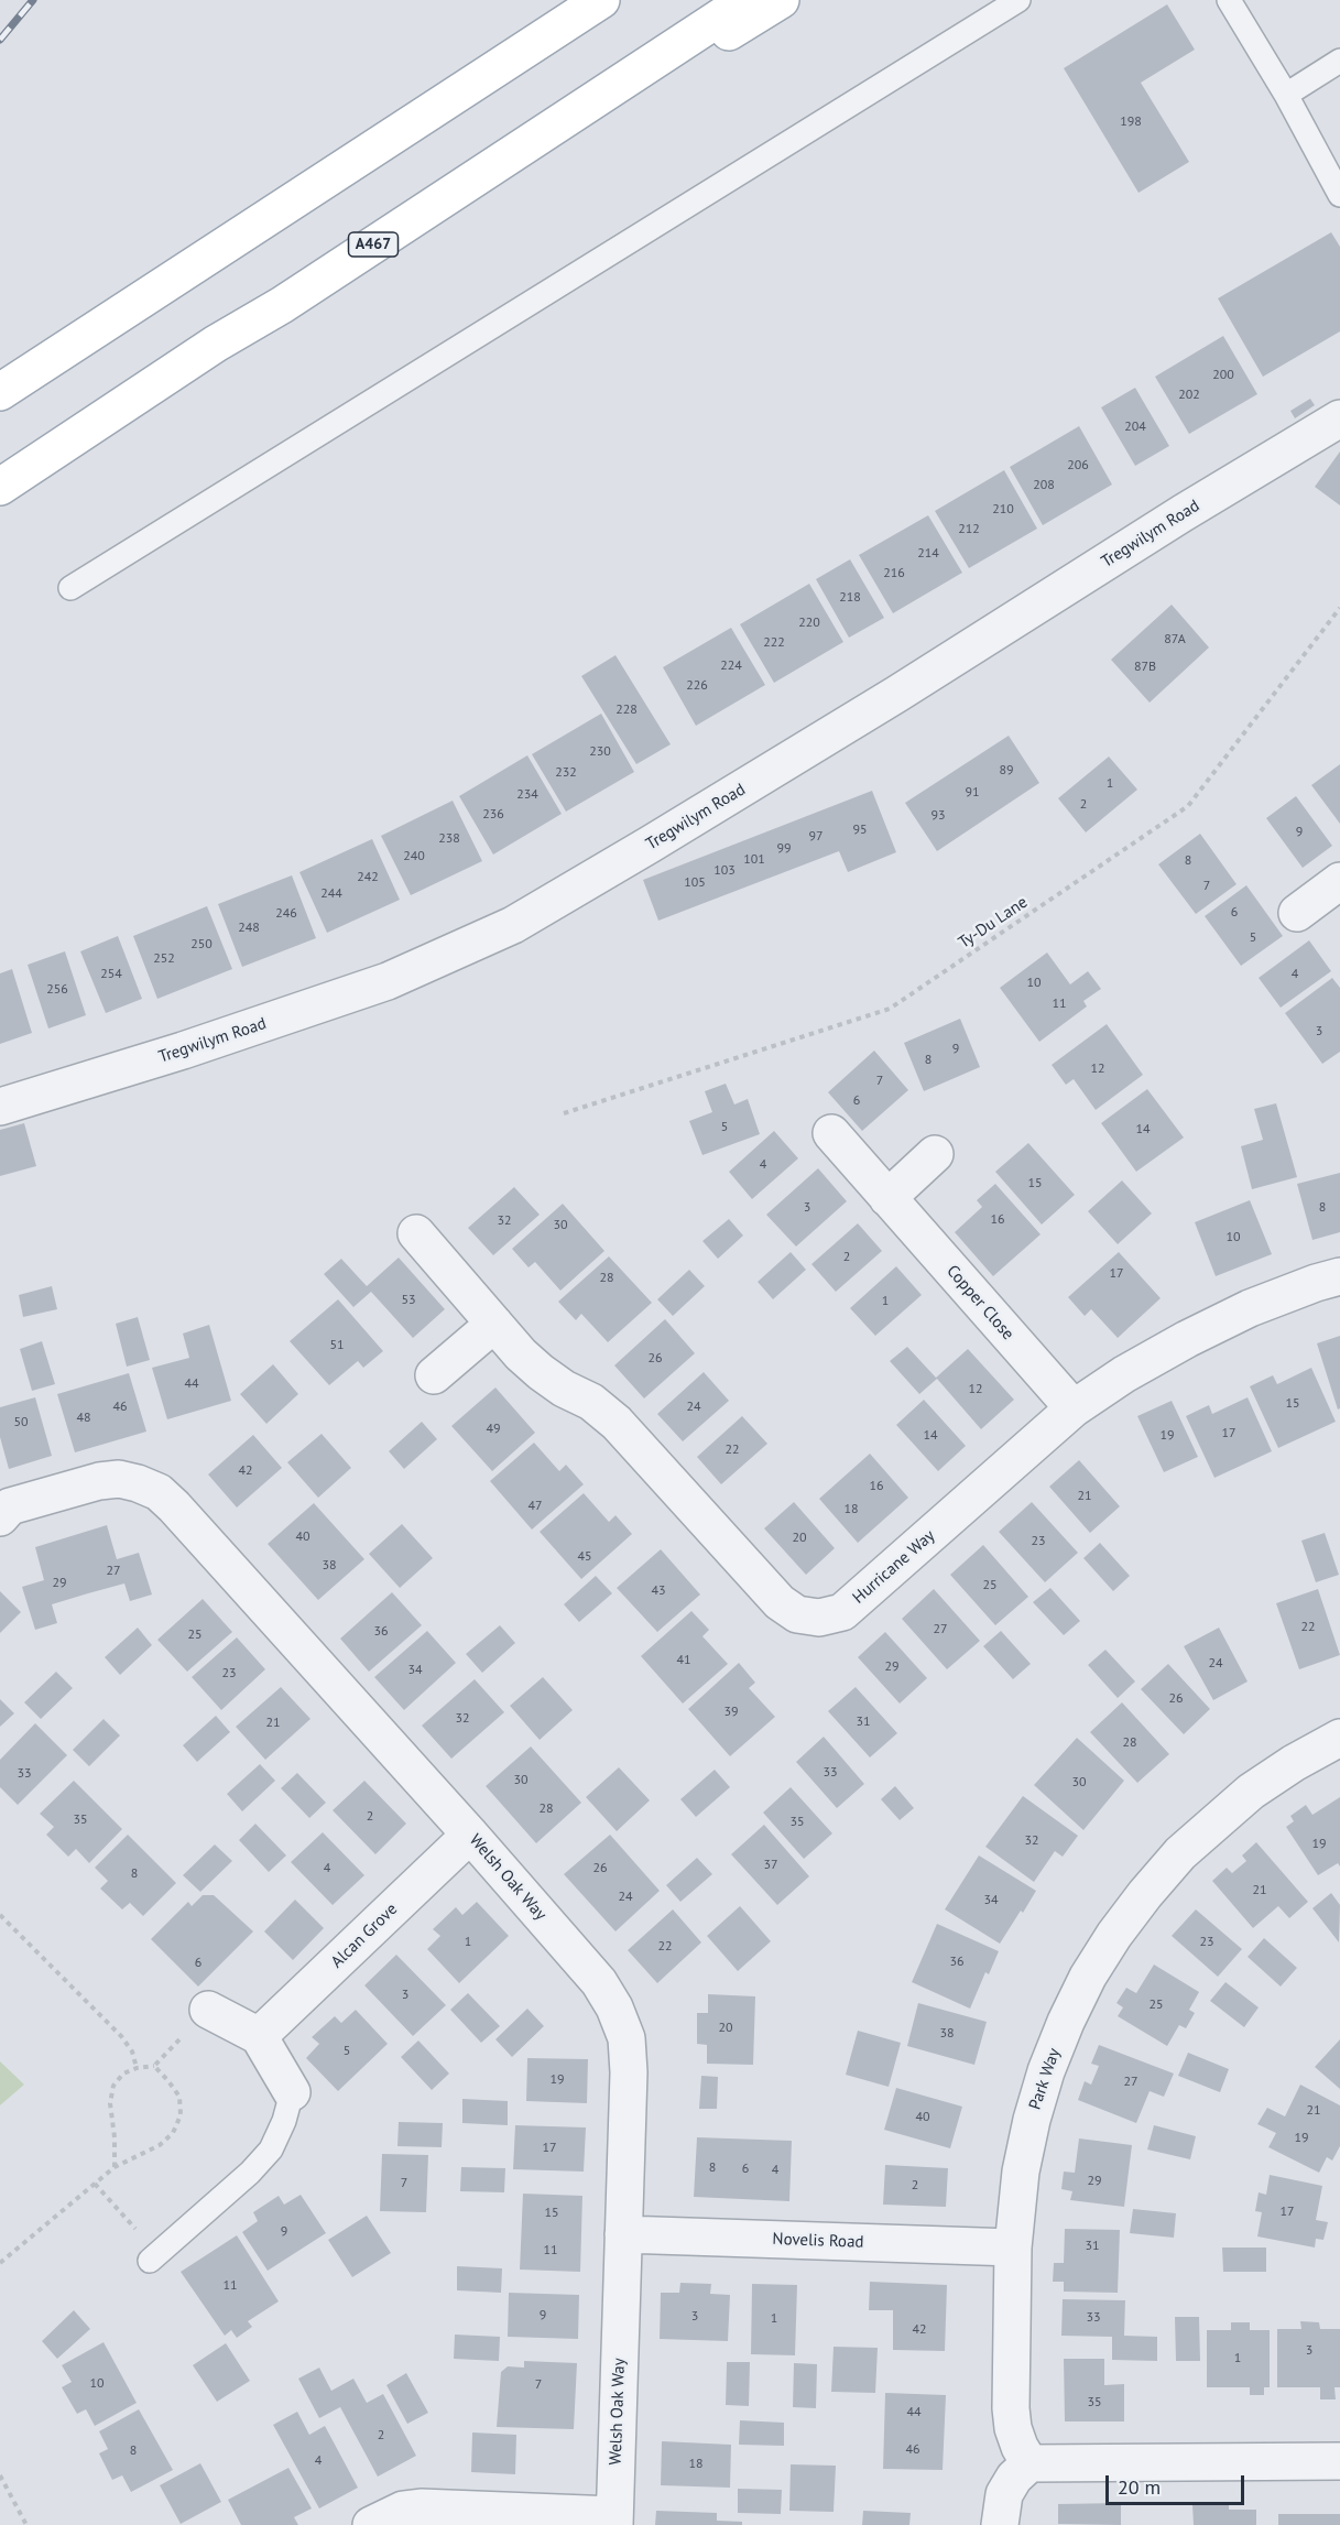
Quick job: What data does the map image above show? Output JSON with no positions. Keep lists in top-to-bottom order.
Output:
{
  "streets": {
    "main road": ["A467"],
    "street": [
      "Tregwilym Road",
      "Copper Close",
      "Hurricane Way",
      "Welsh Oak Way",
      "Alcan Grove",
      "Park Way",
      "Novelis Road"
    ],
    "path": ["Ty-Du Lane"]
  },
  "crossings": [
    ["Copper Close", "Hurricane Way"],
    ["Welsh Oak Way", "Alcan Grove"],
    ["Welsh Oak Way", "Novelis Road"],
    ["Park Way", "Novelis Road"]
  ],
  "house_numbers": [
    "198",
    "200",
    "202",
    "204",
    "206",
    "208",
    "210",
    "212",
    "214",
    "216",
    "218",
    "220",
    "87A",
    "222",
    "224",
    "87B",
    "226",
    "228",
    "230",
    "89",
    "232",
    "1",
    "91",
    "234",
    "2",
    "236",
    "93",
    "95",
    "9",
    "97",
    "238",
    "99",
    "240",
    "101",
    "8",
    "103",
    "242",
    "105",
    "7",
    "244",
    "6",
    "246",
    "248",
    "5",
    "250",
    "252",
    "254",
    "4",
    "10",
    "256",
    "11",
    "3",
    "9",
    "8",
    "12",
    "7",
    "6",
    "5",
    "14",
    "4",
    "15",
    "3",
    "8",
    "16",
    "32",
    "30",
    "10",
    "2",
    "17",
    "28",
    "53",
    "1",
    "51",
    "26",
    "44",
    "12",
    "15",
    "46",
    "24",
    "48",
    "50",
    "49",
    "17",
    "14",
    "19",
    "22",
    "42",
    "16",
    "21",
    "47",
    "18",
    "40",
    "20",
    "23",
    "45",
    "38",
    "27",
    "29",
    "25",
    "43",
    "22",
    "27",
    "36",
    "25",
    "41",
    "24",
    "29",
    "34",
    "23",
    "26",
    "39",
    "32",
    "31",
    "21",
    "28",
    "33",
    "33",
    "30",
    "30",
    "28",
    "2",
    "35",
    "35",
    "32",
    "19",
    "37",
    "4",
    "26",
    "8",
    "21",
    "24",
    "34",
    "1",
    "23",
    "22",
    "36",
    "6",
    "3",
    "25",
    "20",
    "38",
    "5",
    "19",
    "27",
    "21",
    "40",
    "19",
    "17",
    "8",
    "6",
    "4",
    "29",
    "7",
    "2",
    "17",
    "15",
    "9",
    "31",
    "11",
    "11",
    "9",
    "3",
    "33",
    "1",
    "42",
    "3",
    "1",
    "10",
    "7",
    "35",
    "44",
    "2",
    "46",
    "8",
    "4",
    "18"
  ],
  "scale_bar": "20 m"
}
